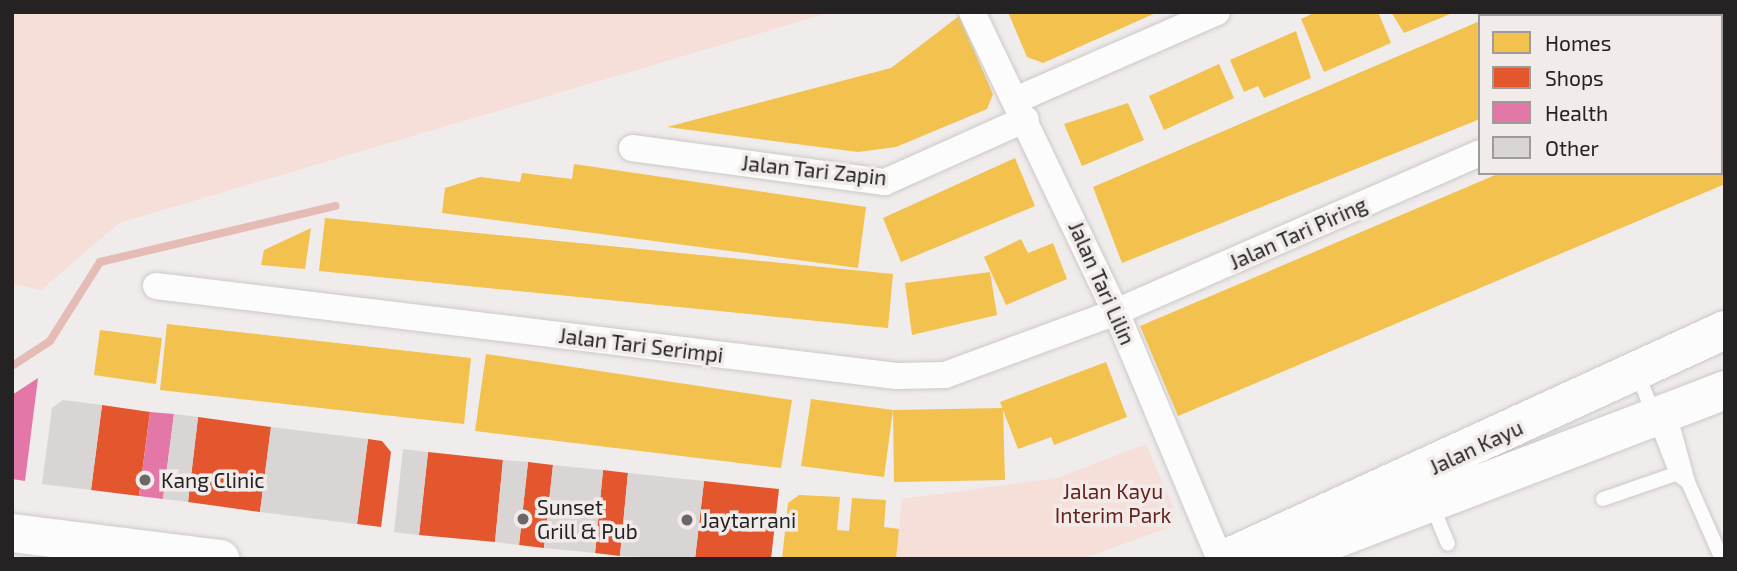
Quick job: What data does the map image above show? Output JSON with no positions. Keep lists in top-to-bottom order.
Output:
{
  "streets": {
    "main road": ["Jalan Kayu"],
    "street": [
      "Jalan Tari Zapin",
      "Jalan Tari Piring",
      "Jalan Tari Lilin",
      "Jalan Tari Serimpi"
    ]
  },
  "crossings": [
    ["Jalan Tari Zapin", "Jalan Tari Lilin"],
    ["Jalan Tari Piring", "Jalan Tari Lilin"],
    ["Jalan Tari Piring", "Jalan Tari Serimpi"],
    ["Jalan Tari Lilin", "Jalan Tari Serimpi"],
    ["Jalan Tari Lilin", "Jalan Kayu"]
  ],
  "parks": ["Jalan Kayu Interim Park"],
  "places": ["Kang Clinic", "Sunset Grill & Pub", "Jaytarrani"],
  "legend": [
    "Homes",
    "Shops",
    "Health",
    "Other"
  ]
}
